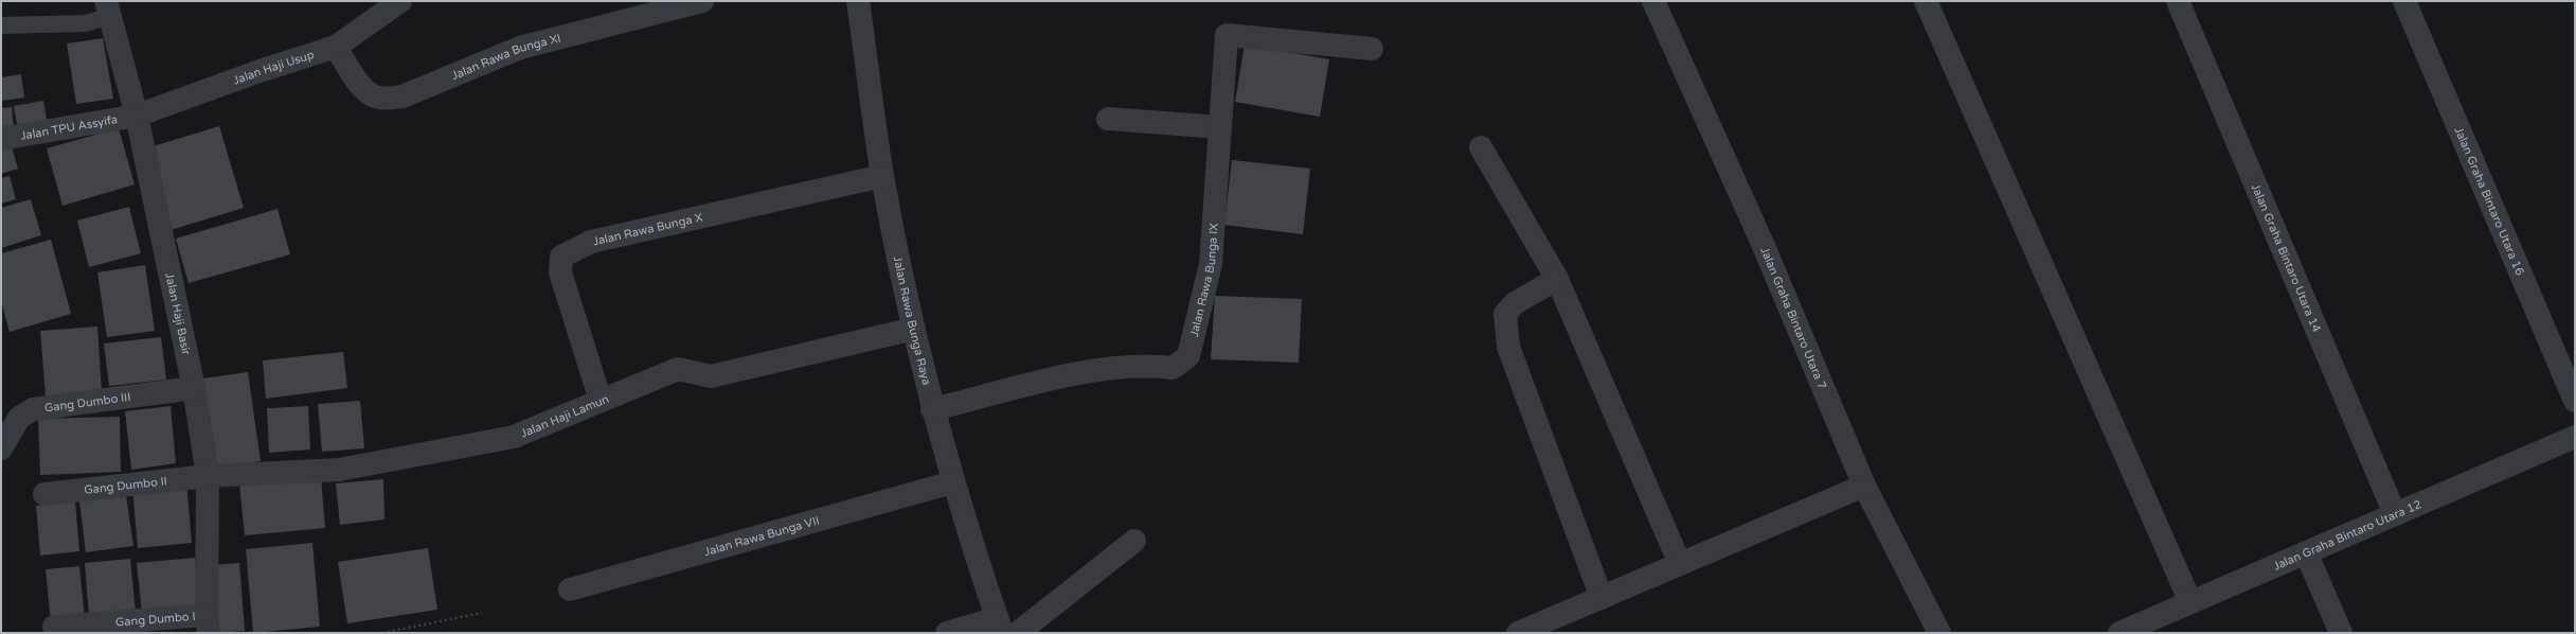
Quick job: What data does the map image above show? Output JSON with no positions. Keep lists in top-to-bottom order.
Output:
{
  "streets": {
    "street": [
      "Jalan Rawa Bunga XI",
      "Jalan Haji Usup",
      "Jalan TPU Assyifa",
      "Jalan Graha Bintaro Utara 16",
      "Jalan Rawa Bunga X",
      "Jalan Graha Bintaro Utara 14",
      "Jalan Rawa Bunga IX",
      "Jalan Haji Basir",
      "Jalan Graha Bintaro Utara 7",
      "Jalan Rawa Bunga Raya",
      "Gang Dumbo III",
      "Jalan Haji Lamun",
      "Gang Dumbo II",
      "Jalan Graha Bintaro Utara 12",
      "Jalan Rawa Bunga VII",
      "Gang Dumbo I"
    ]
  },
  "crossings": [
    ["Jalan Rawa Bunga XI", "Jalan Haji Usup"],
    ["Jalan Haji Usup", "Jalan TPU Assyifa"],
    ["Jalan Haji Usup", "Jalan Haji Basir"],
    ["Jalan TPU Assyifa", "Jalan Haji Basir"],
    ["Jalan Rawa Bunga X", "Jalan Rawa Bunga Raya"],
    ["Jalan Rawa Bunga X", "Jalan Haji Lamun"],
    ["Jalan Graha Bintaro Utara 14", "Jalan Graha Bintaro Utara 12"],
    ["Jalan Rawa Bunga IX", "Jalan Rawa Bunga Raya"],
    ["Jalan Haji Basir", "Gang Dumbo III"],
    ["Jalan Haji Basir", "Jalan Haji Lamun"],
    ["Jalan Haji Basir", "Gang Dumbo II"],
    ["Jalan Haji Basir", "Gang Dumbo I"],
    ["Jalan Rawa Bunga Raya", "Jalan Haji Lamun"],
    ["Jalan Rawa Bunga Raya", "Jalan Rawa Bunga VII"],
    ["Jalan Haji Lamun", "Gang Dumbo II"]
  ]
}
